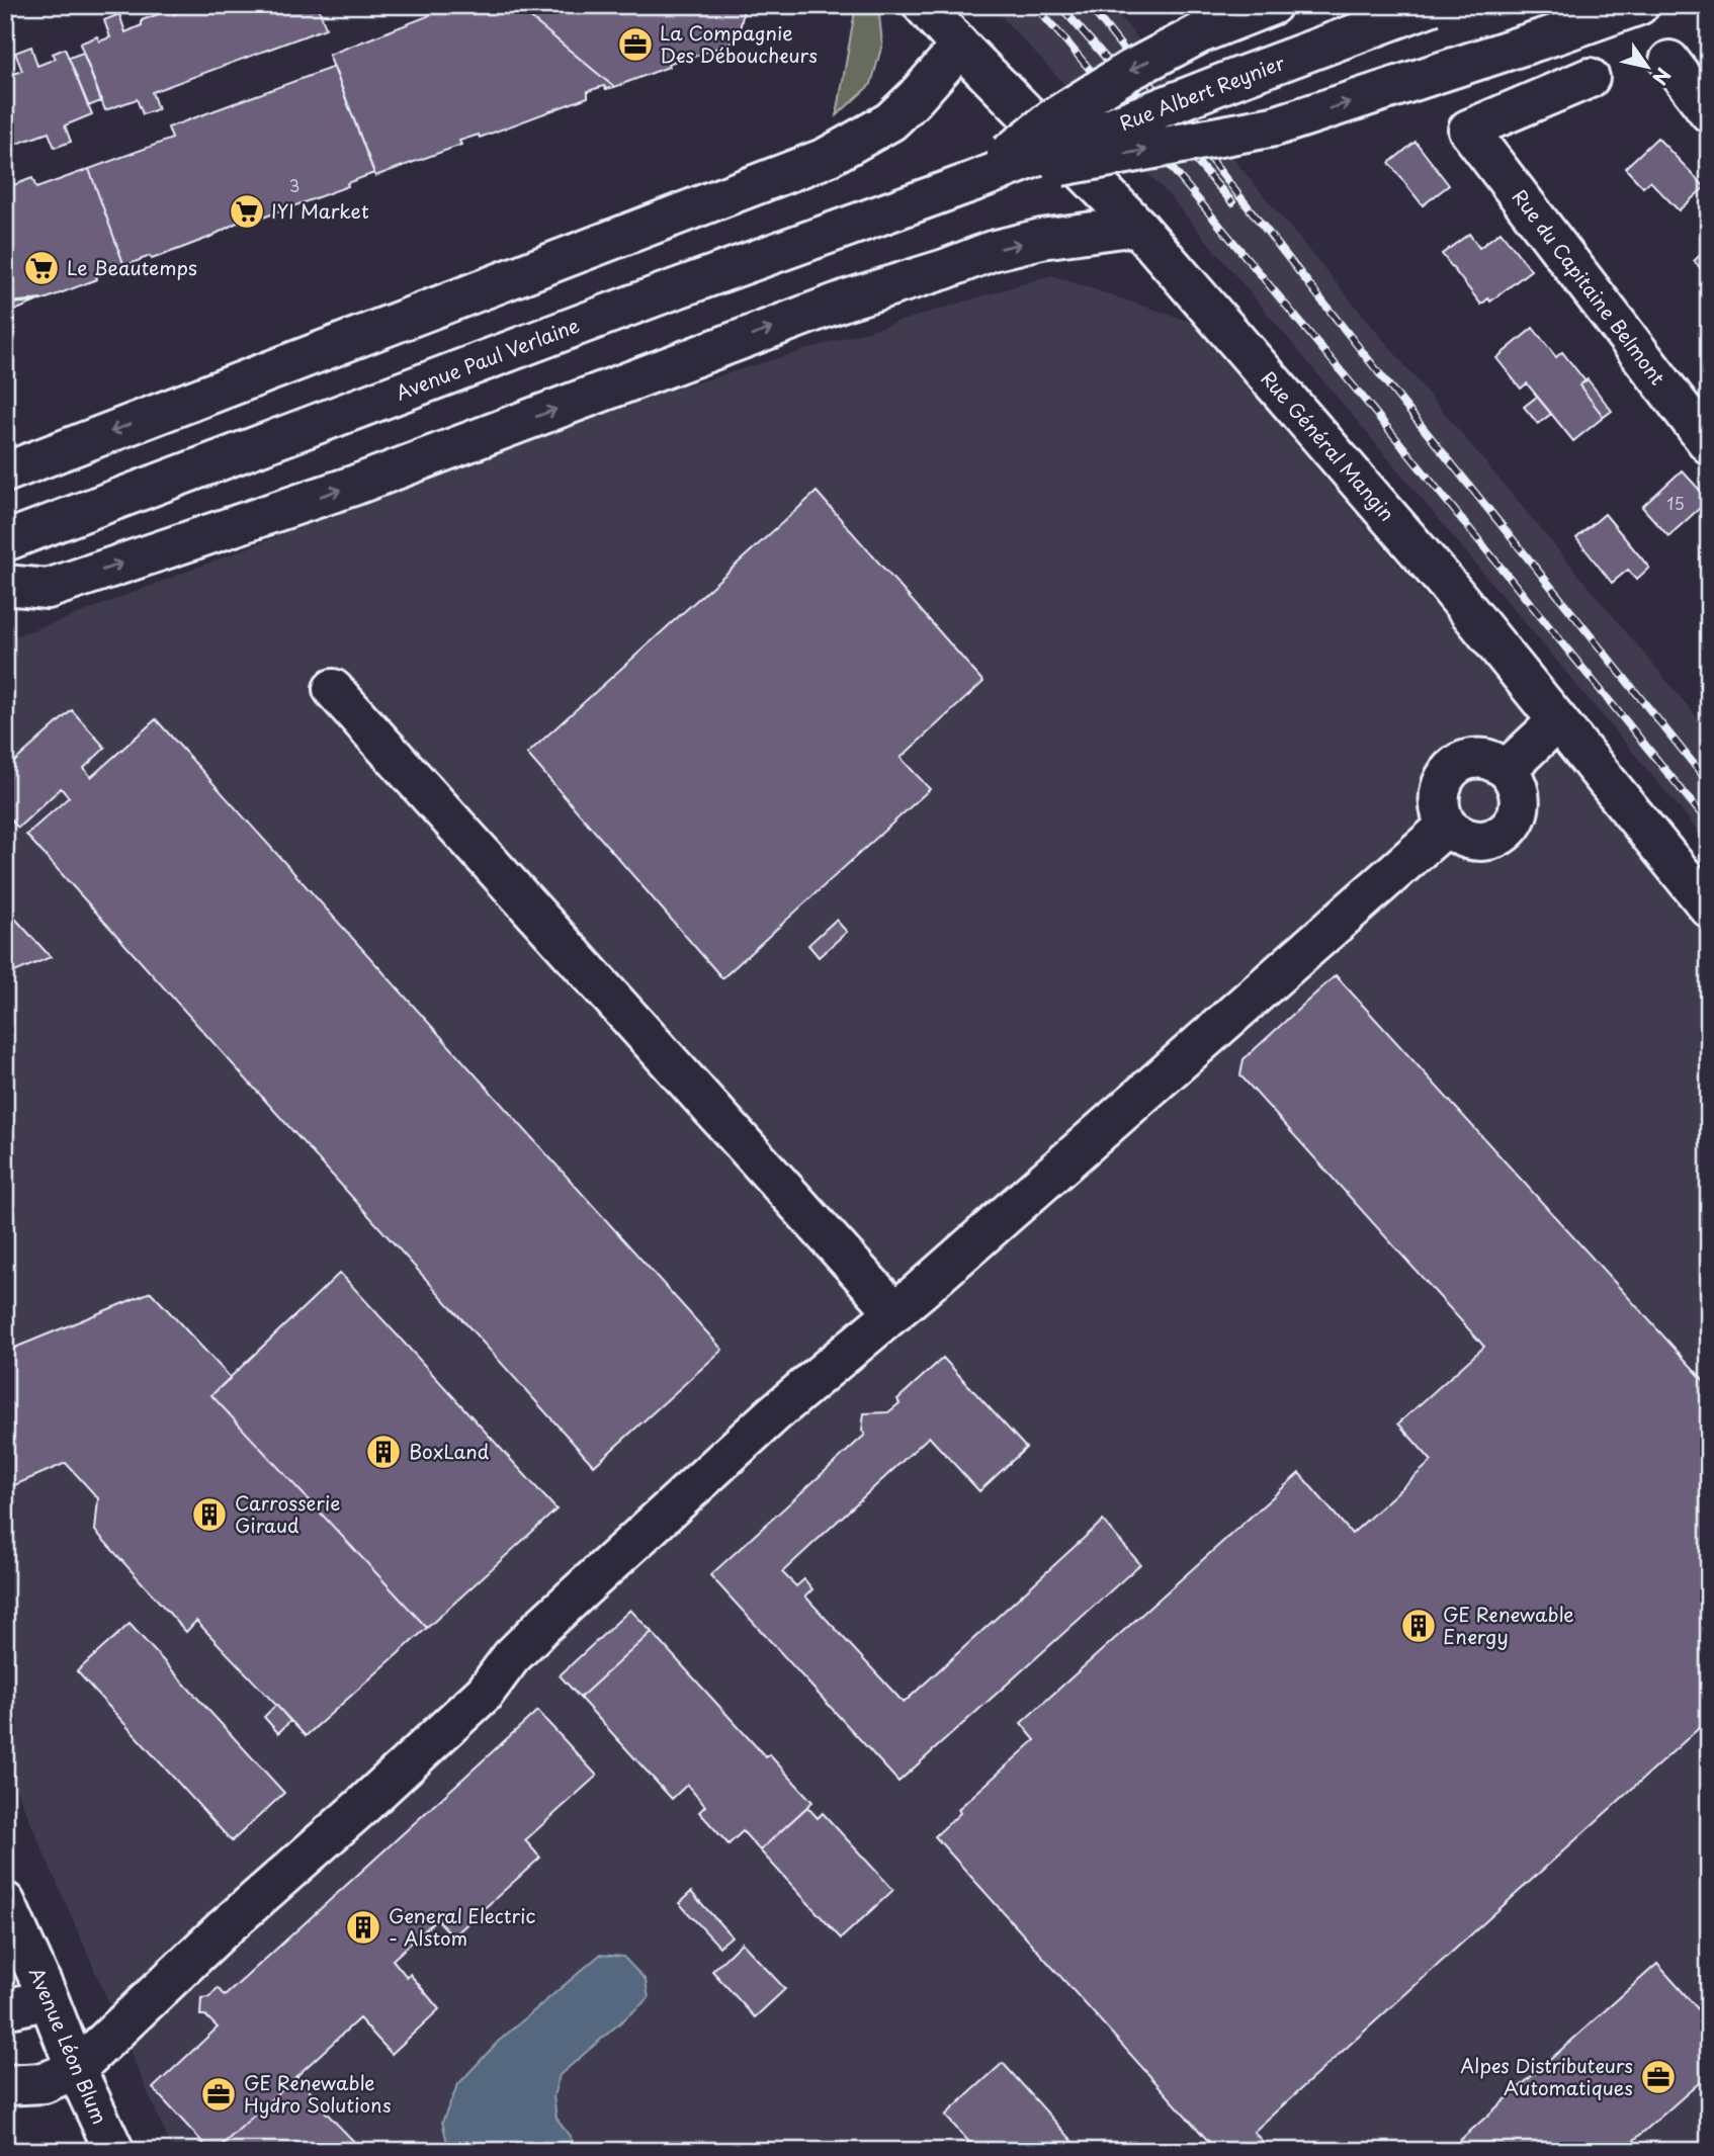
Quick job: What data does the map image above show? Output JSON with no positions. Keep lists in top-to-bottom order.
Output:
{
  "streets": {
    "street": [
      "Rue Albert Reynier",
      "Rue du Capitaine Belmont",
      "Avenue Paul Verlaine",
      "Rue Général Mangin",
      "Avenue Léon Blum"
    ]
  },
  "crossings": [
    ["Rue Albert Reynier", "Avenue Paul Verlaine"]
  ],
  "places": {
    "office": ["La Compagnie Des Déboucheurs", "Alpes Distributeurs Automatiques", "GE Renewable Hydro Solutions"],
    "supermarket": ["IYI Market", "Le Beautemps"],
    "building": [
      "BoxLand",
      "Carrosserie Giraud",
      "GE Renewable Energy",
      "General Electric - Alstom"
    ]
  },
  "house_numbers": ["3", "15"],
  "north": "bottom right"
}
